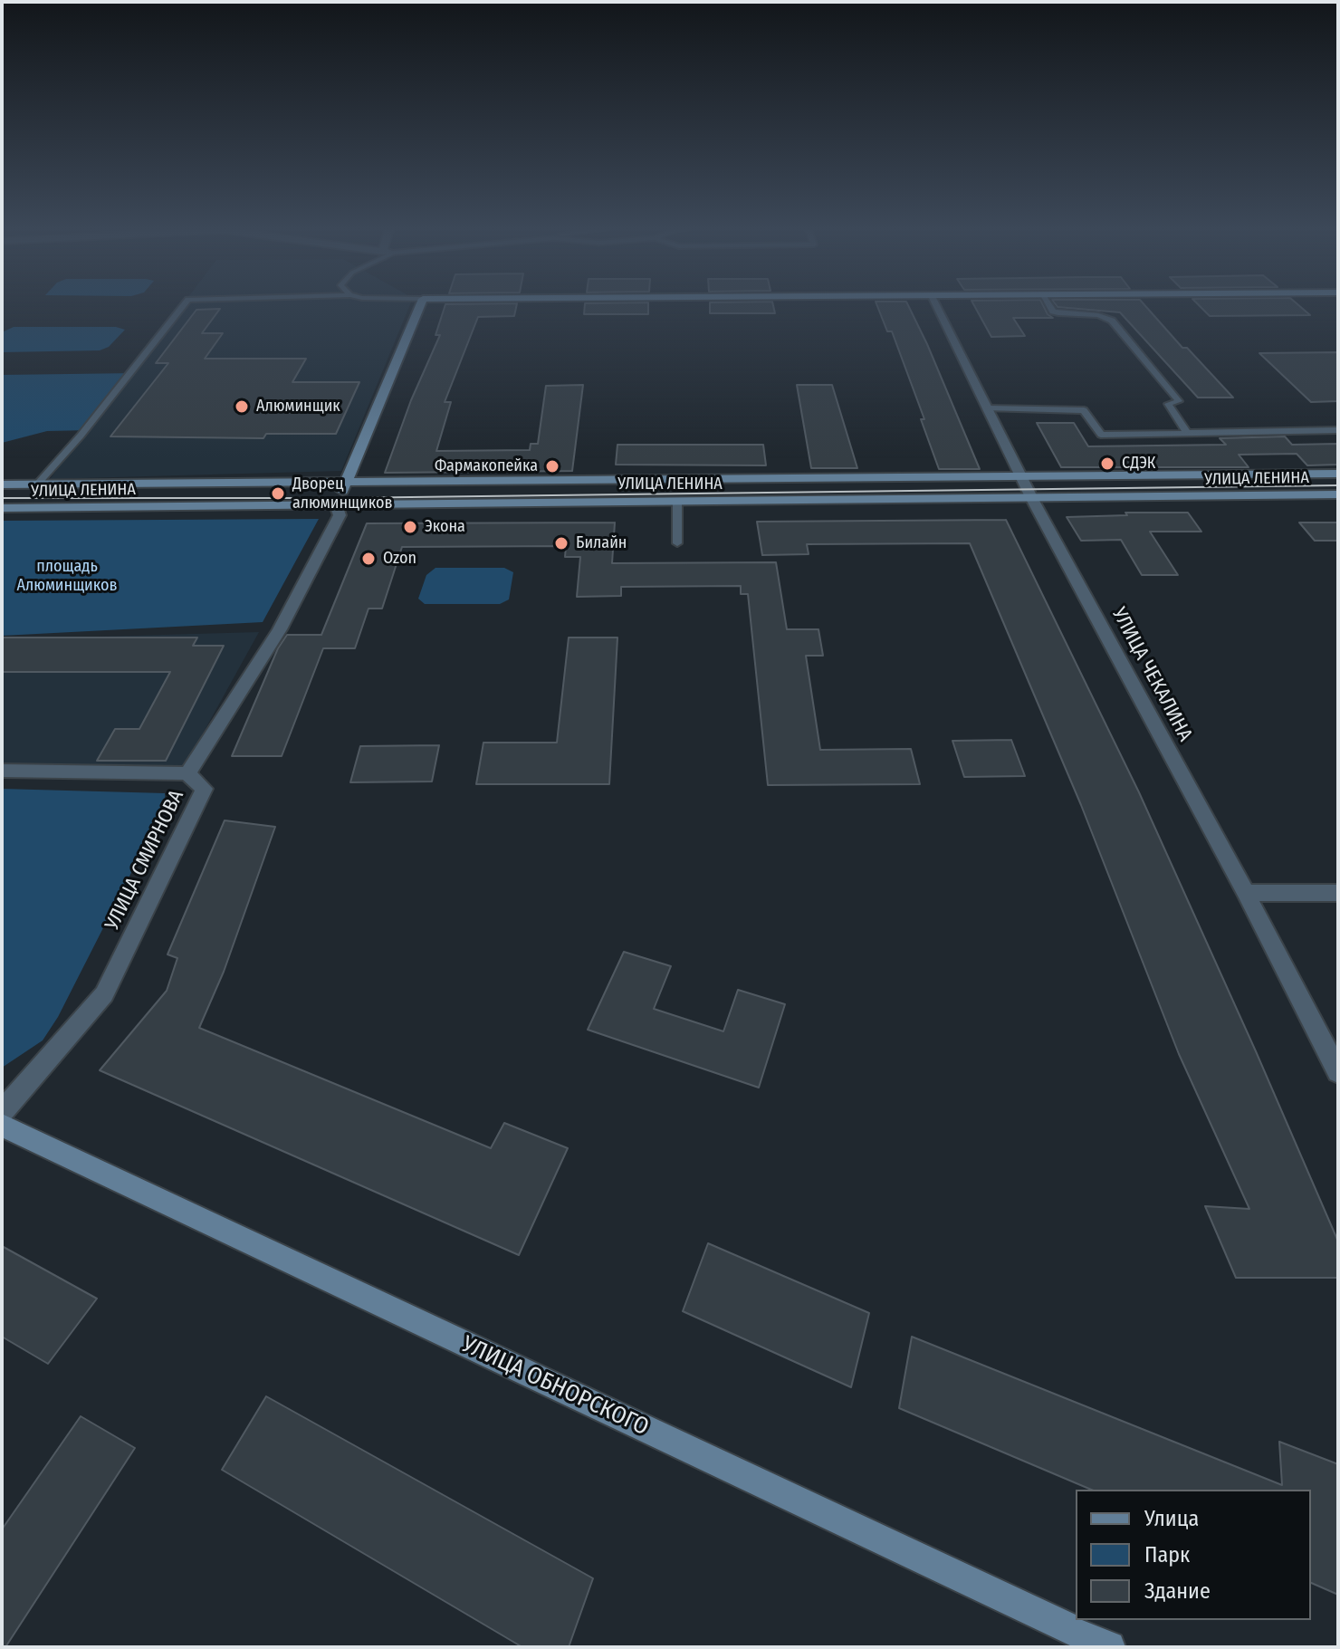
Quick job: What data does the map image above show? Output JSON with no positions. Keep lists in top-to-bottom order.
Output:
{
  "streets": {
    "main road": ["УЛИЦА ЛЕНИНА", "УЛИЦА ОБНОРСКОГО"],
    "street": ["УЛИЦА ЧЕКАЛИНА", "УЛИЦА СМИРНОВА"]
  },
  "crossings": [
    ["УЛИЦА ЛЕНИНА", "УЛИЦА ЧЕКАЛИНА"],
    ["УЛИЦА ЛЕНИНА", "УЛИЦА СМИРНОВА"]
  ],
  "parks": ["площадь Алюминщиков"],
  "places": [
    "Алюминщик",
    "СДЭК",
    "Фармакопейка",
    "Дворец алюминщиков",
    "Экона",
    "Билайн",
    "Ozon"
  ],
  "legend": ["Улица", "Парк", "Здание"]
}
